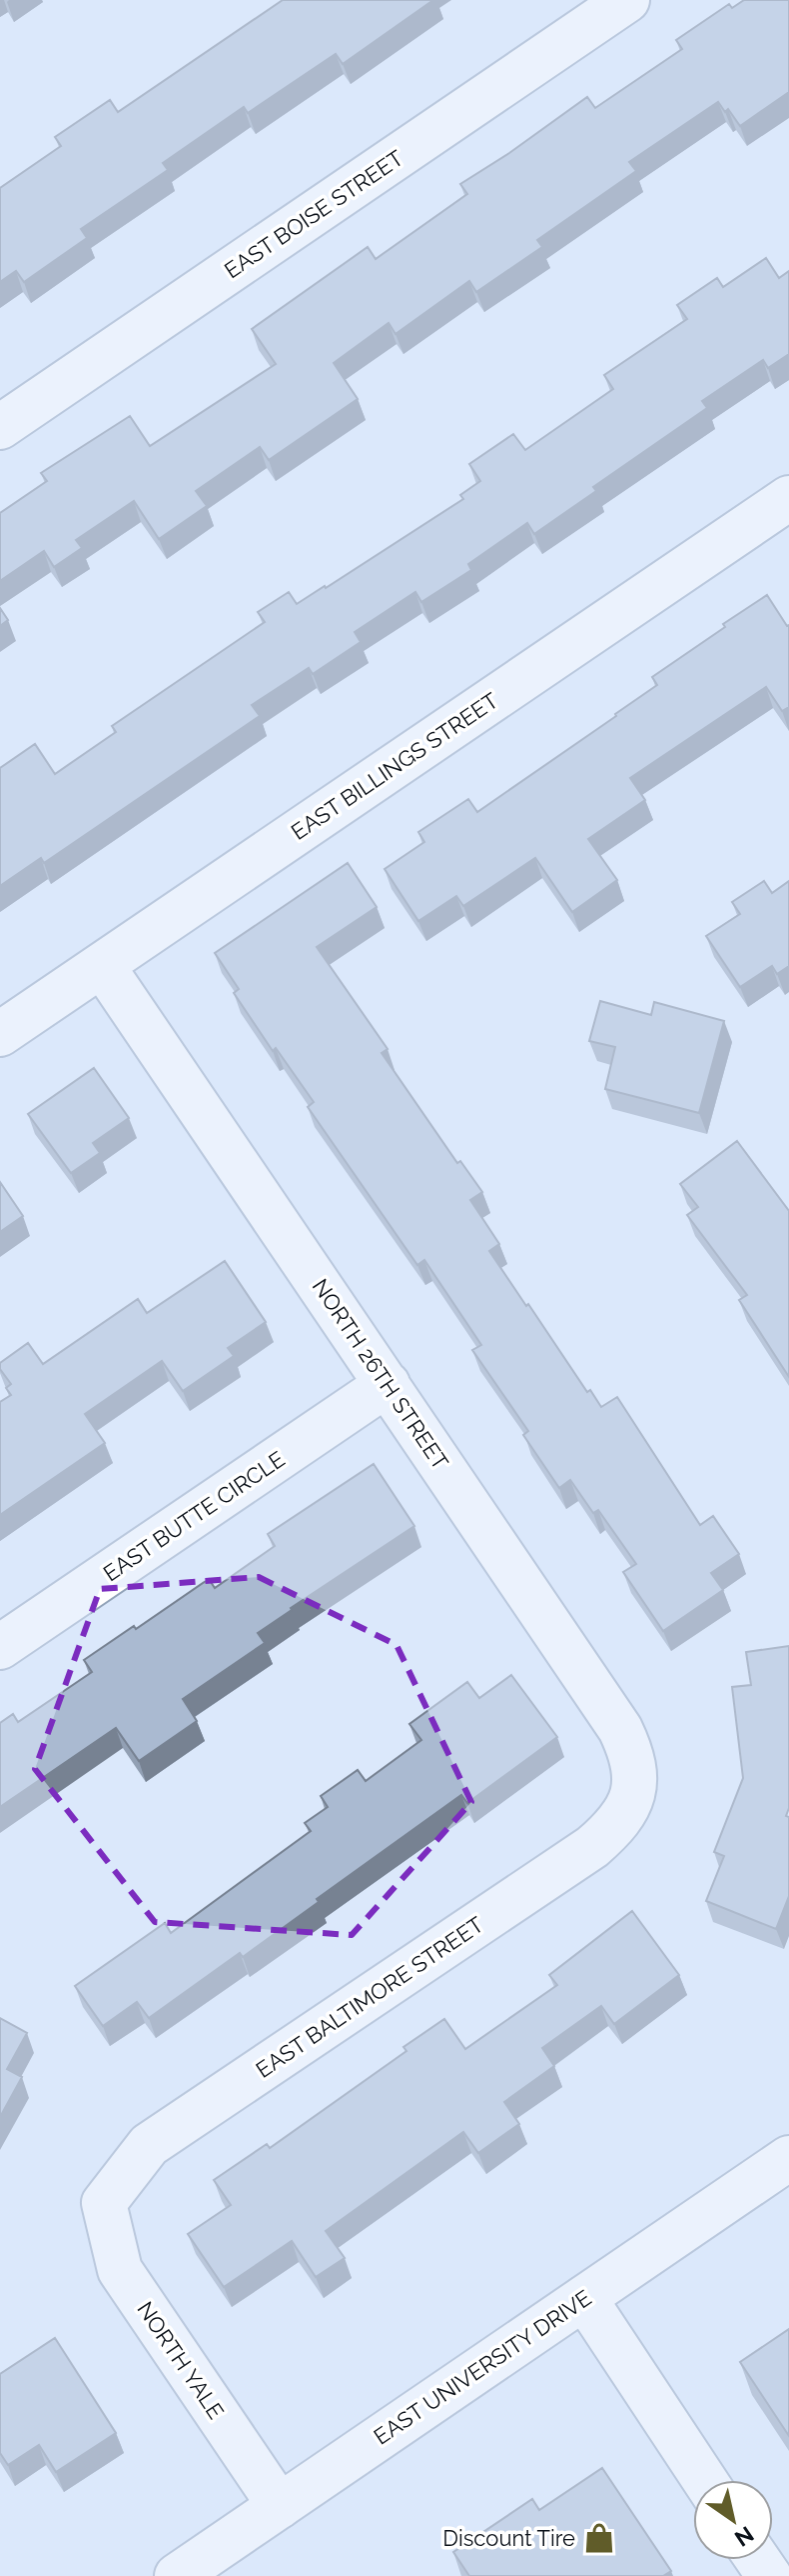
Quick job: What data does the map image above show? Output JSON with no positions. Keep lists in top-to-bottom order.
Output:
{
  "streets": {
    "street": [
      "EAST BOISE STREET",
      "EAST BILLINGS STREET",
      "NORTH 26TH STREET",
      "EAST BUTTE CIRCLE",
      "EAST BALTIMORE STREET",
      "NORTH YALE",
      "EAST UNIVERSITY DRIVE"
    ]
  },
  "crossings": [
    ["EAST BILLINGS STREET", "NORTH 26TH STREET"],
    ["NORTH 26TH STREET", "EAST BUTTE CIRCLE"],
    ["NORTH 26TH STREET", "EAST BALTIMORE STREET"],
    ["EAST BALTIMORE STREET", "NORTH YALE"],
    ["NORTH YALE", "EAST UNIVERSITY DRIVE"]
  ],
  "places": {
    "shop": ["Discount Tire"]
  },
  "north": "bottom right"
}
